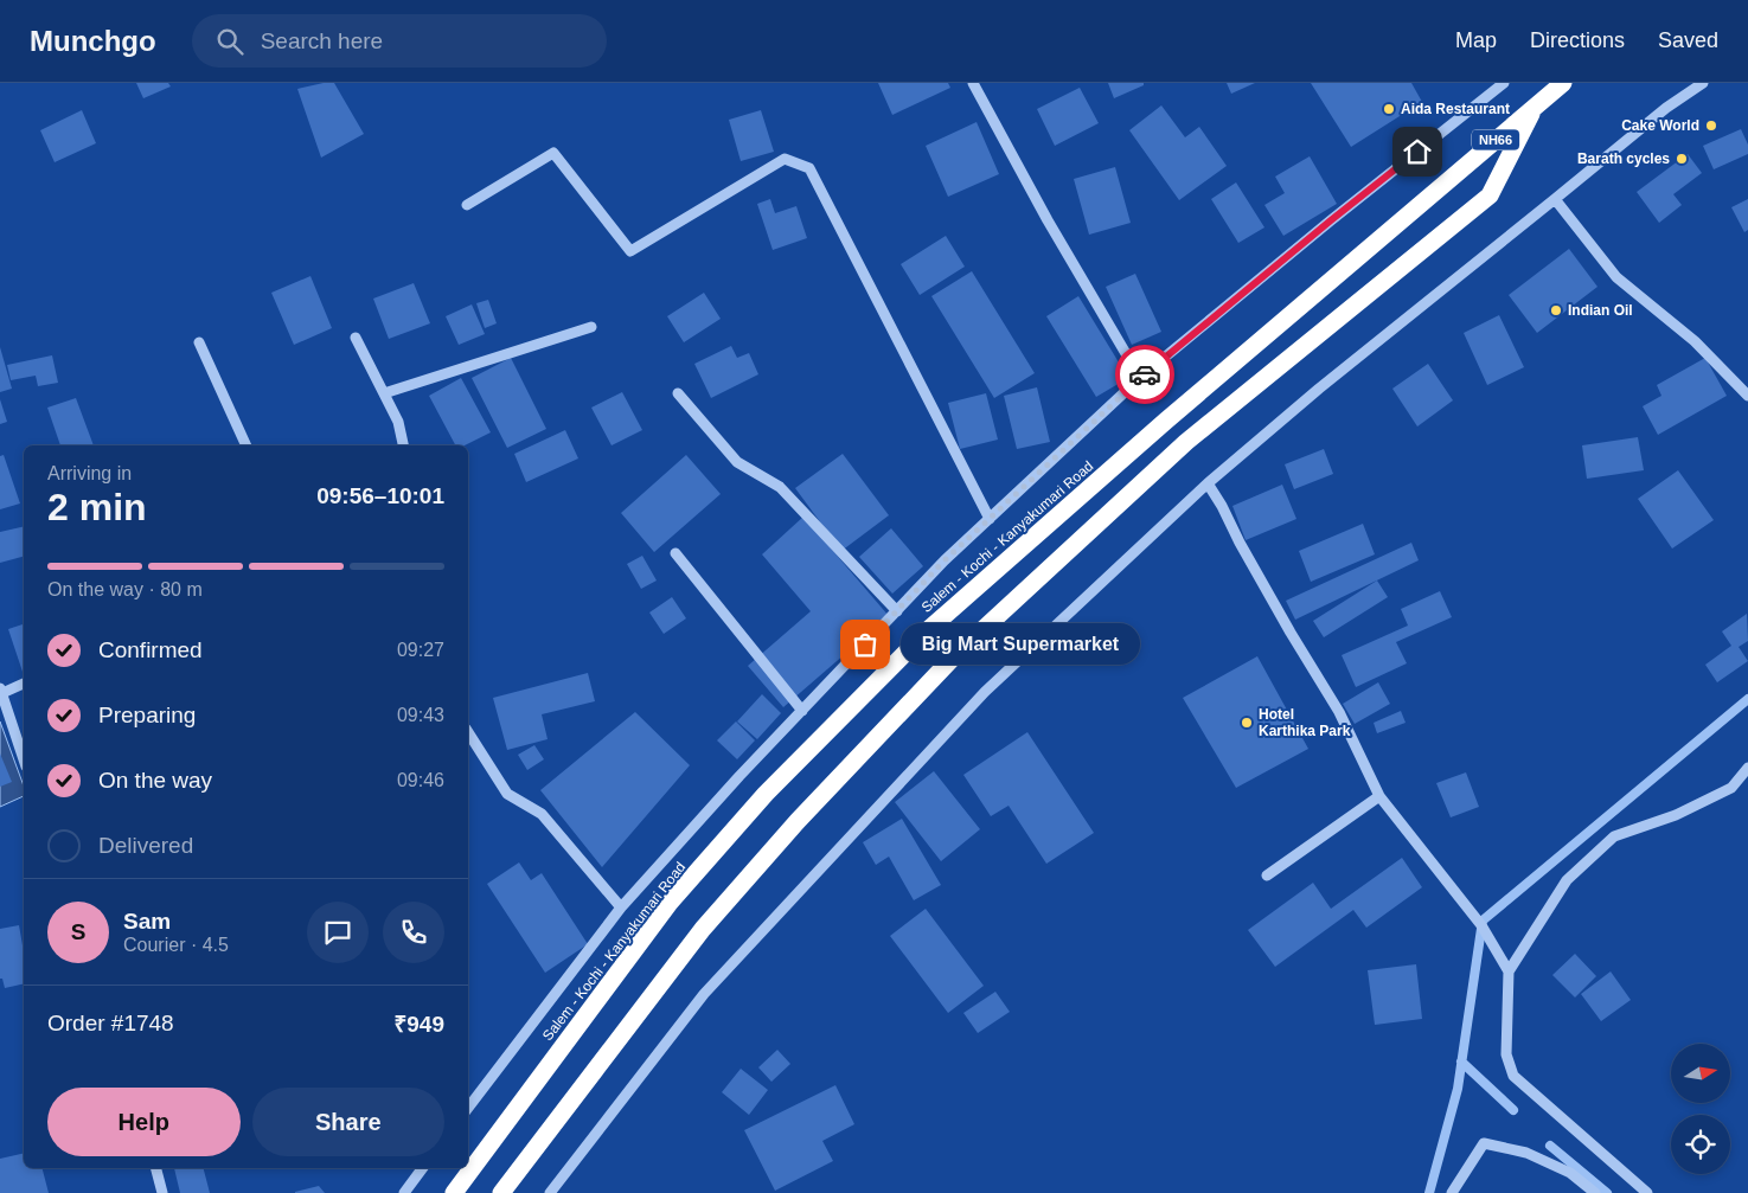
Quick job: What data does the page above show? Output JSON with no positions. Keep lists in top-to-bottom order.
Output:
{
  "streets": {
    "highway": ["NH66", "Salem - Kochi - Kanyakumari Road"]
  },
  "places": [
    "Aida Restaurant",
    "Cake World",
    "Barath cycles",
    "Indian Oil",
    "Big Mart Supermarket",
    "Hotel Karthika Park"
  ],
  "north": "right",
  "page": {
    "header": "Munchgo",
    "search": "Search here",
    "nav": ["Map", "Directions", "Saved"],
    "heading": ["2 min", "Arriving in", "09:56–10:01"],
    "panel": [
      "Sam",
      "Courier · 4.5",
      "Order #1748",
      "₹949"
    ],
    "bar": "On the way · 80 m",
    "list": [
      ["Confirmed", "09:27"],
      ["Preparing", "09:43"],
      ["On the way", "09:46"],
      "Delivered"
    ],
    "bubble": "Big Mart Supermarket",
    "round": "S",
    "buttons": ["Help", "Share"]
  }
}
